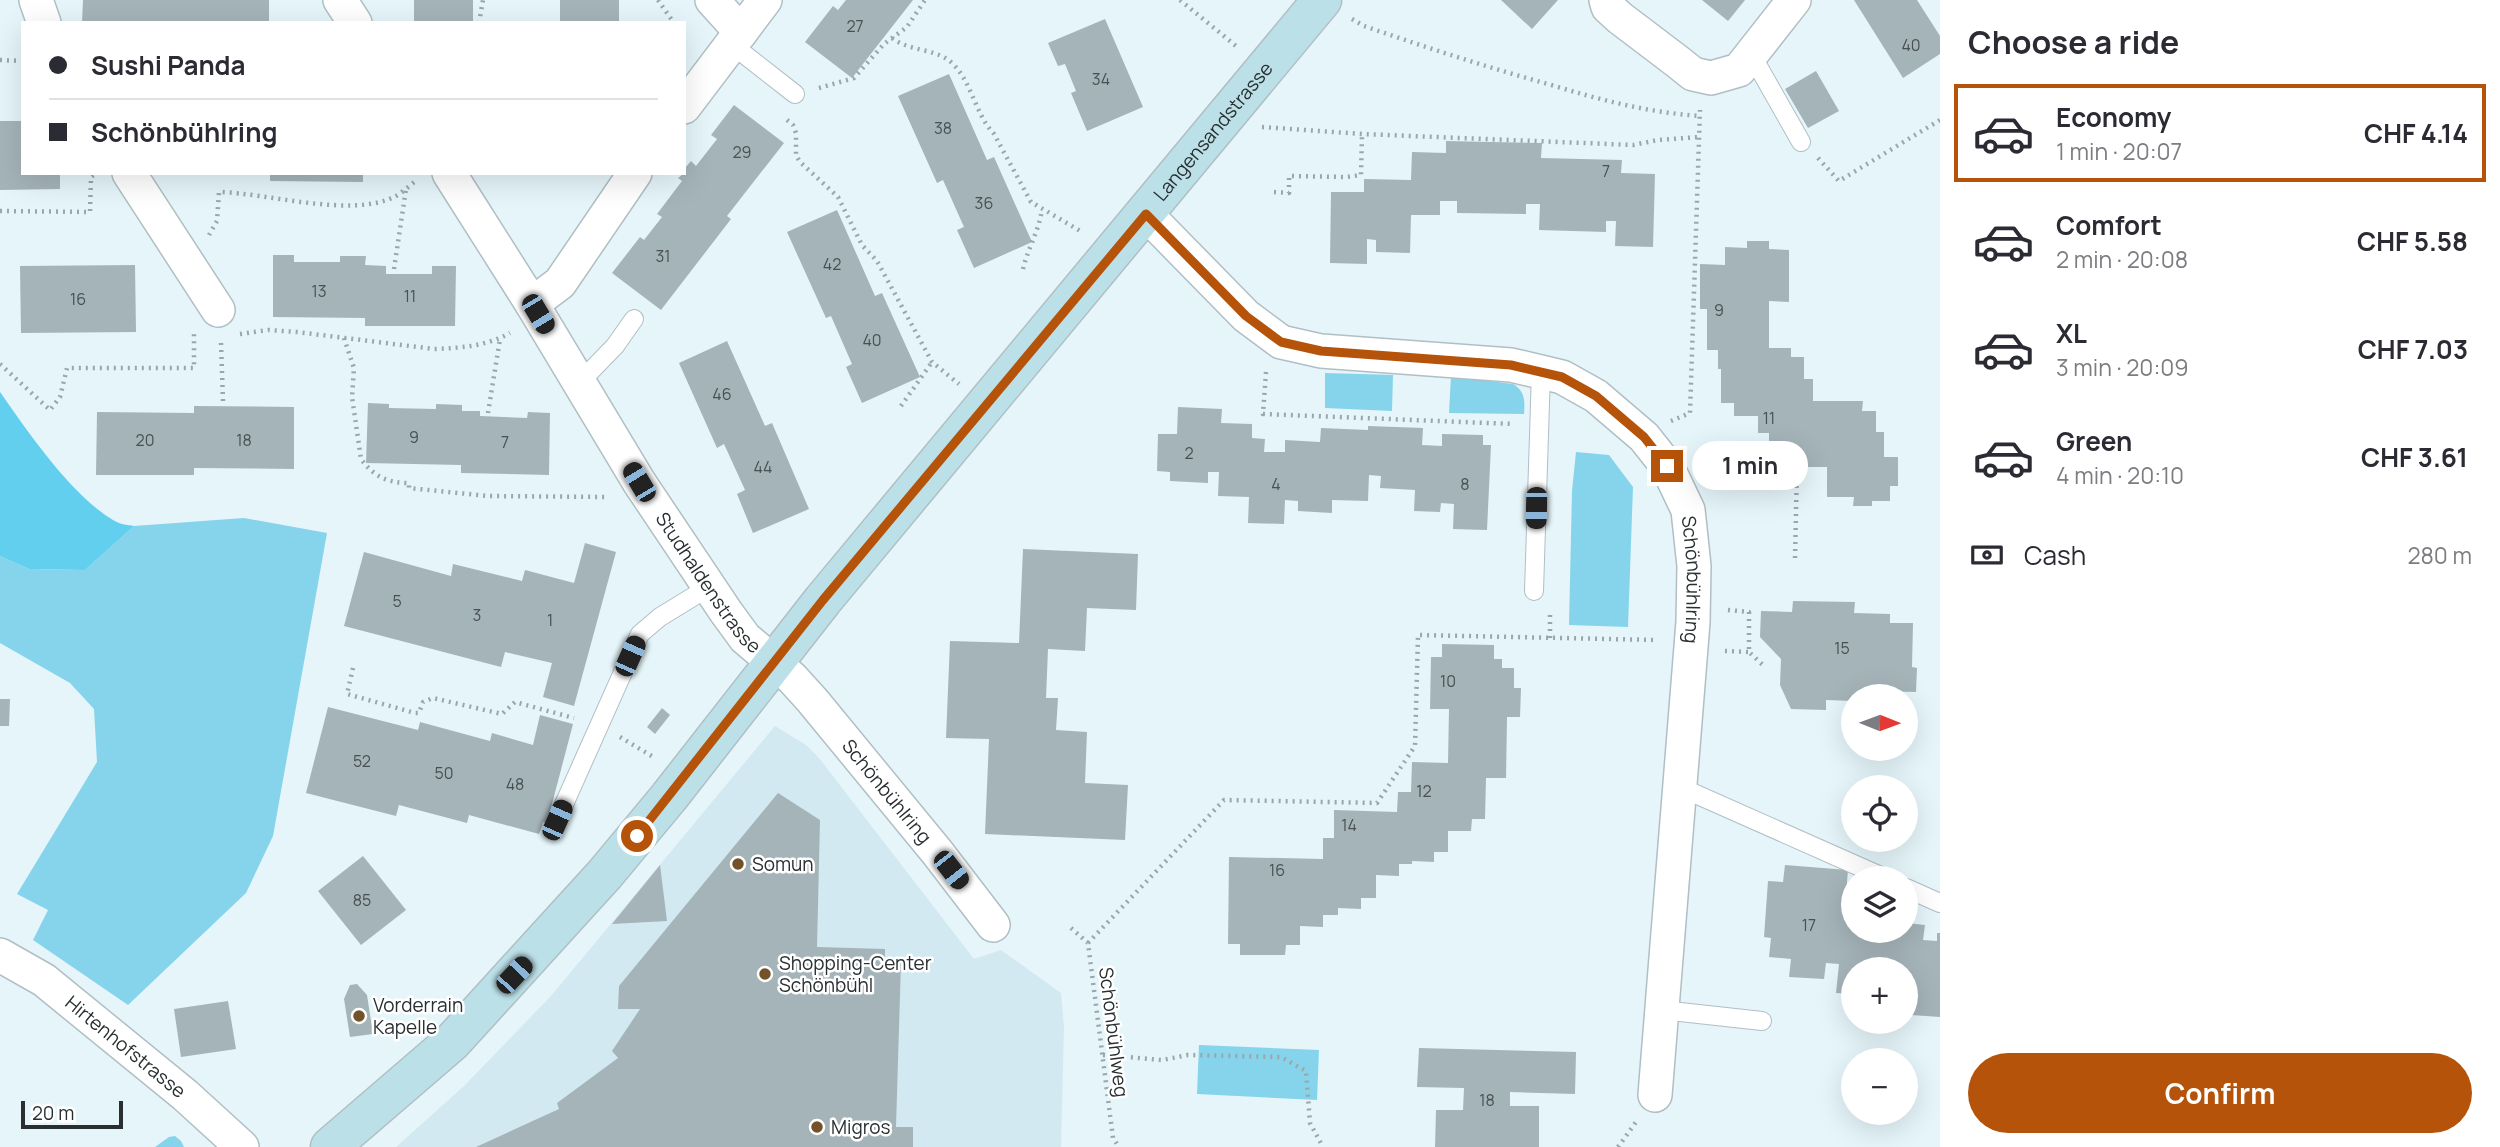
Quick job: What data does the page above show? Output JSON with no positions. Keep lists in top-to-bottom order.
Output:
{
  "streets": {
    "street": [
      "Langensandstrasse",
      "Schönbühlring",
      "Studhaldenstrasse",
      "Hirtenhofstrasse"
    ],
    "path": ["Schönbühlweg"]
  },
  "crossings": [
    ["Langensandstrasse", "Schönbühlring"],
    ["Langensandstrasse", "Studhaldenstrasse"],
    ["Schönbühlring", "Studhaldenstrasse"]
  ],
  "places": [
    "Somun",
    "Shopping-Center Schönbühl",
    "Vorderrain Kapelle",
    "Migros"
  ],
  "house_numbers": [
    "27",
    "40",
    "34",
    "38",
    "29",
    "7",
    "36",
    "31",
    "42",
    "13",
    "11",
    "16",
    "9",
    "40",
    "46",
    "11",
    "9",
    "20",
    "18",
    "7",
    "2",
    "44",
    "4",
    "8",
    "5",
    "3",
    "1",
    "15",
    "10",
    "52",
    "50",
    "48",
    "12",
    "14",
    "16",
    "85",
    "17",
    "18"
  ],
  "scale_bar": "20 m",
  "north": "right",
  "page": {
    "heading": "Choose a ride",
    "banner": ["Sushi Panda", "Schönbühlring"],
    "list": [
      {
        "name": "Economy",
        "note": "1 min · 20:07",
        "value": "CHF 4.14"
      },
      {
        "name": "Comfort",
        "note": "2 min · 20:08",
        "value": "CHF 5.58"
      },
      {
        "name": "XL",
        "note": "3 min · 20:09",
        "value": "CHF 7.03"
      },
      {
        "name": "Green",
        "note": "4 min · 20:10",
        "value": "CHF 3.61"
      }
    ],
    "bubble": "1 min",
    "pay": ["Cash", "280 m"],
    "map_buttons": ["+", "−"],
    "buttons": "Confirm",
    "scale": "20 m"
  }
}
